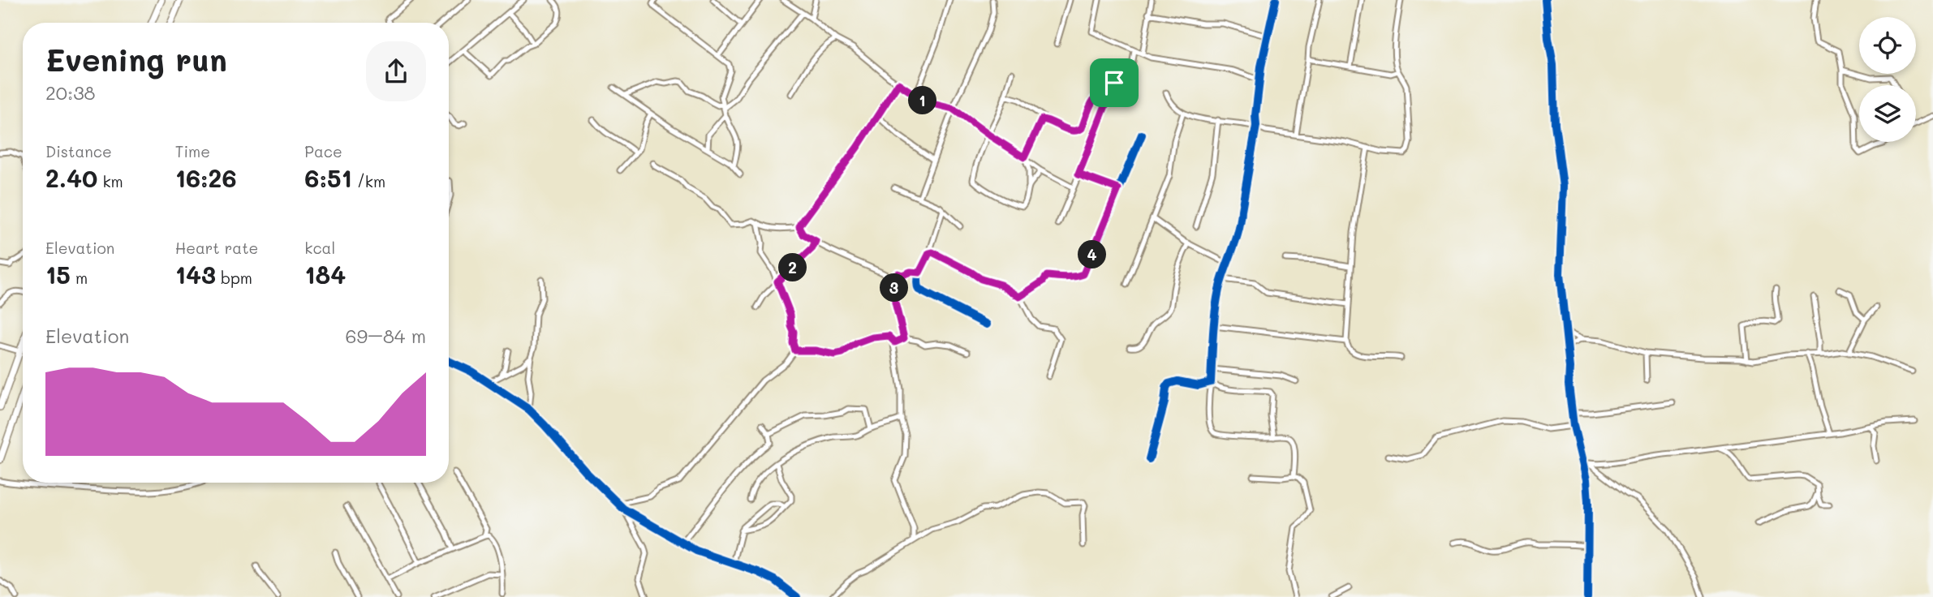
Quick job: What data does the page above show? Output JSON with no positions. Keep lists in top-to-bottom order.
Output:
{
  "page": {
    "heading": ["Evening run", "20:38"],
    "pins": [
      "1",
      "4",
      "2",
      "3"
    ],
    "stats": [
      ["Distance", "2.40 km"],
      ["Time", "16:26"],
      ["Pace", "6:51 /km"],
      ["Elevation", "15 m"],
      ["Heart rate", "143 bpm"],
      ["kcal", "184"]
    ],
    "chart": ["Elevation", "69–84 m"]
  }
}
